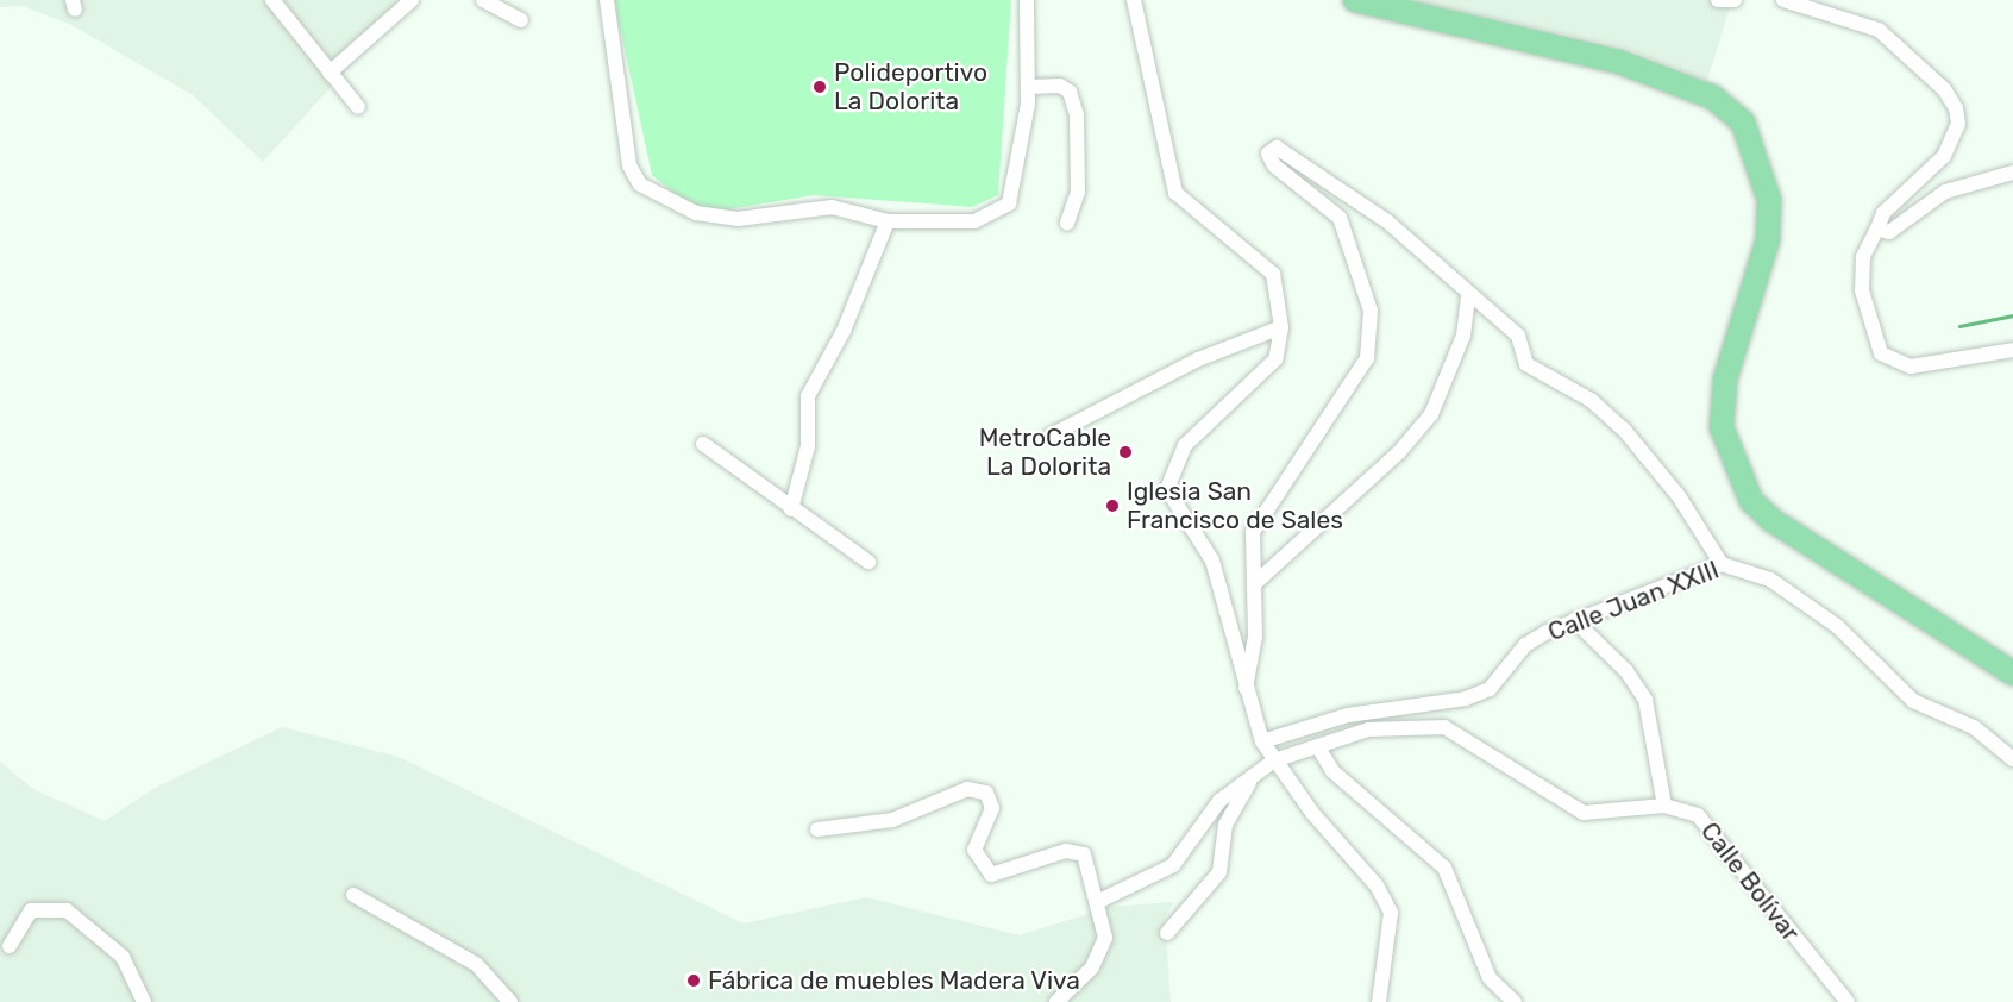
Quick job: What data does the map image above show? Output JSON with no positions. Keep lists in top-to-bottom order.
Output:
{
  "streets": {
    "street": ["Calle Juan XXIII", "Calle Bolívar"]
  },
  "places": [
    "Polideportivo La Dolorita",
    "MetroCable La Dolorita",
    "Iglesia San Francisco de Sales",
    "Fábrica de muebles Madera Viva"
  ]
}
